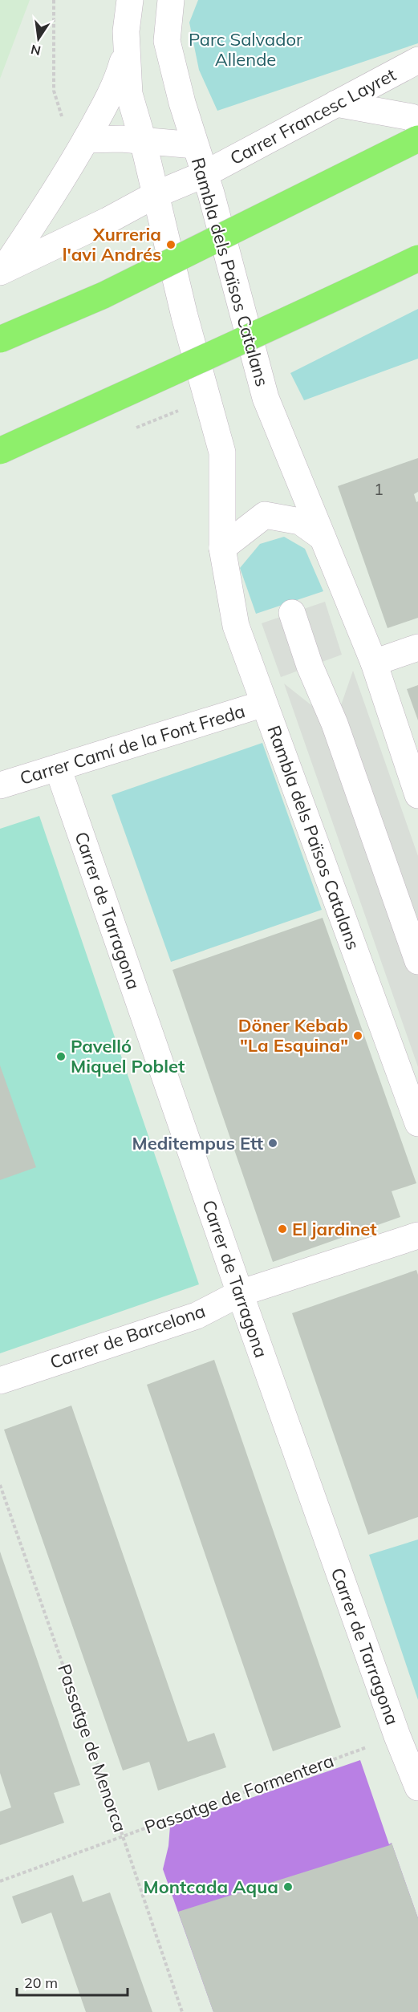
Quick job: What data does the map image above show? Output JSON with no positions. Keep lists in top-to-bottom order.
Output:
{
  "streets": {
    "street": [
      "Carrer Francesc Layret",
      "Rambla dels Països Catalans",
      "Carrer Camí de la Font Freda",
      "Carrer de Tarragona",
      "Carrer de Barcelona"
    ],
    "path": ["Passatge de Menorca", "Passatge de Formentera"]
  },
  "crossings": [
    ["Carrer Francesc Layret", "Rambla dels Països Catalans"],
    ["Rambla dels Països Catalans", "Carrer Camí de la Font Freda"],
    ["Carrer Camí de la Font Freda", "Carrer de Tarragona"],
    ["Carrer de Tarragona", "Carrer de Barcelona"],
    ["Carrer de Tarragona", "Passatge de Formentera"],
    ["Passatge de Menorca", "Passatge de Formentera"]
  ],
  "parks": ["Parc Salvador Allende"],
  "places": [
    "Xurreria l'avi Andrés",
    "Döner Kebab \"La Esquina\"",
    "Pavelló Miquel Poblet",
    "Meditempus Ett",
    "El jardinet",
    "Montcada Aqua"
  ],
  "house_numbers": ["1"],
  "scale_bar": "20 m",
  "north": "bottom"
}
